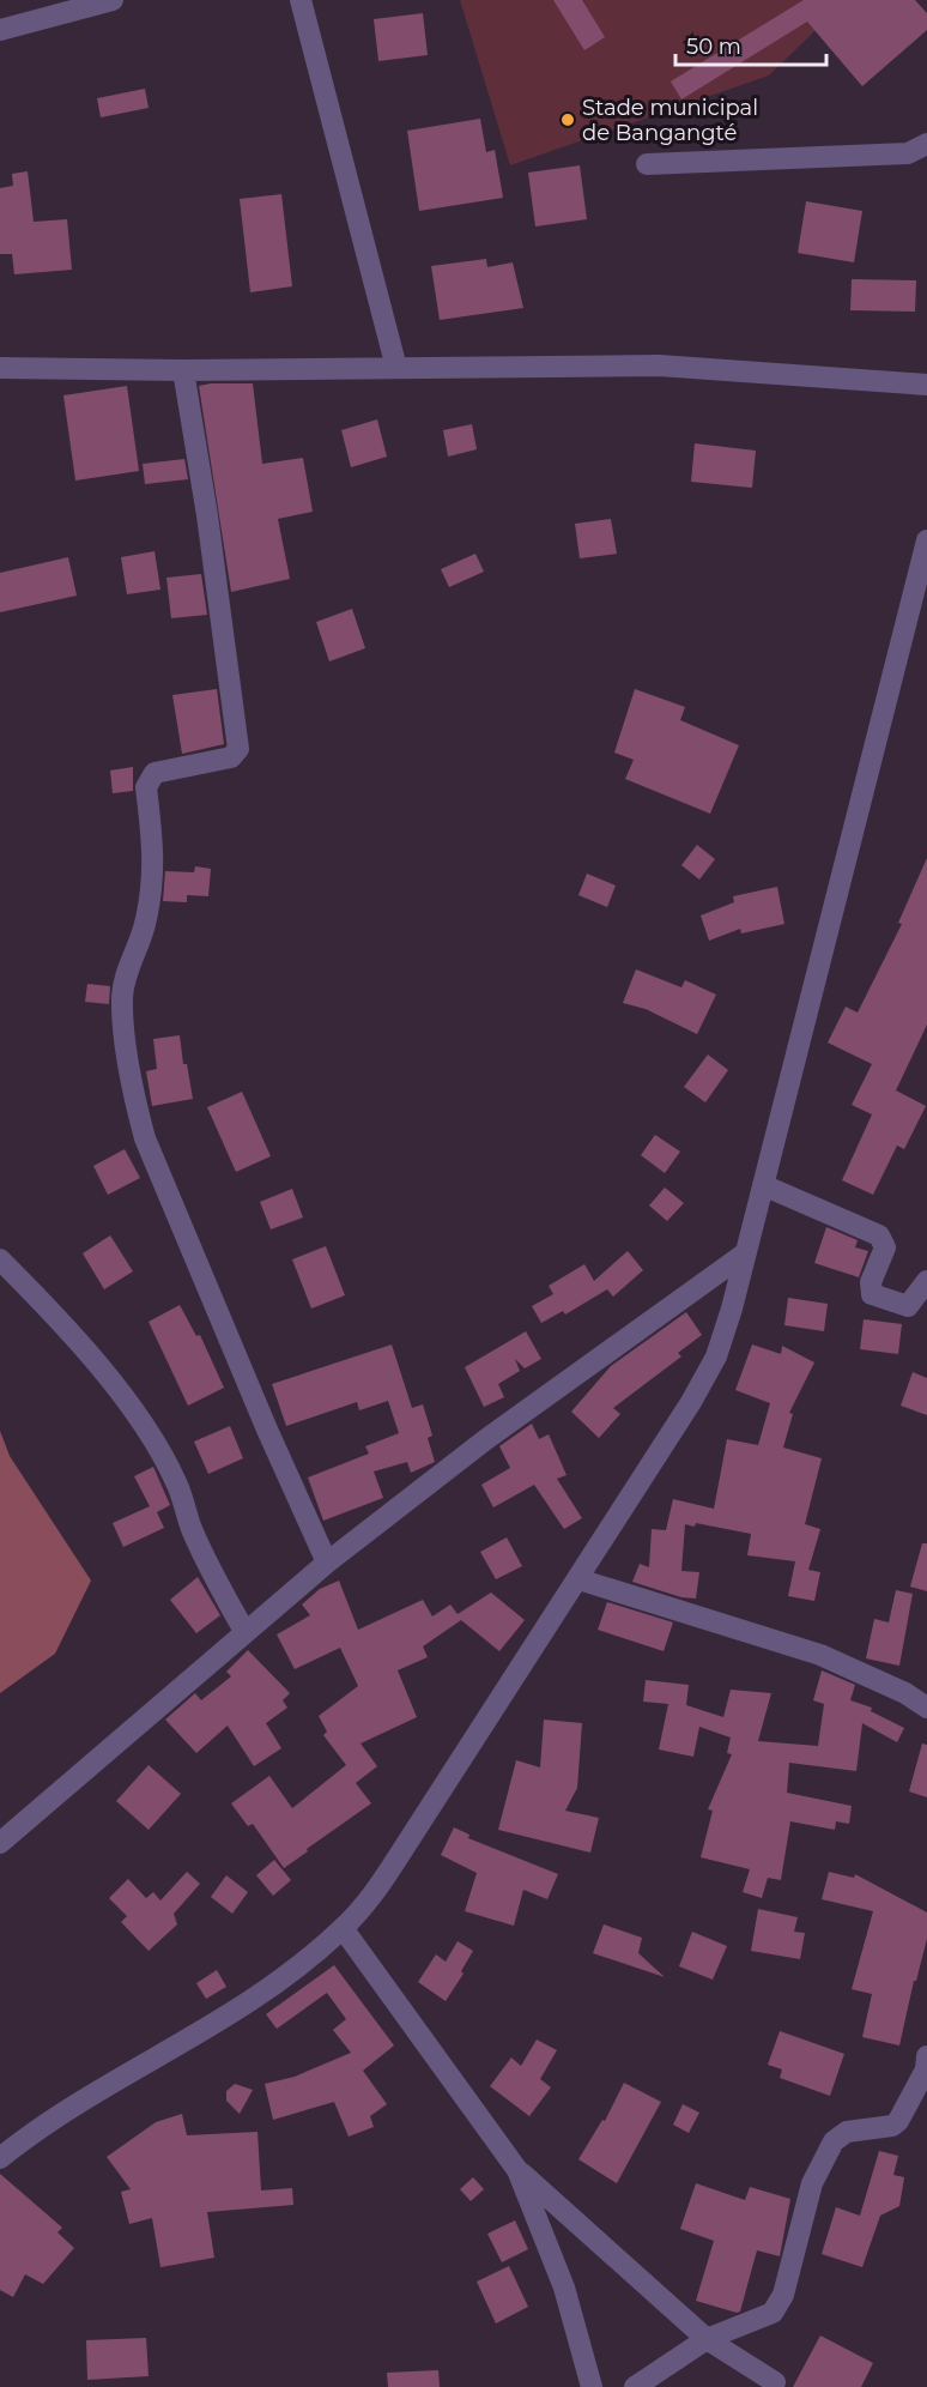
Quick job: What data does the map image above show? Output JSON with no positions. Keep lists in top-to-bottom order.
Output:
{
  "places": ["Stade municipal de Bangangté"],
  "scale_bar": "50 m"
}
